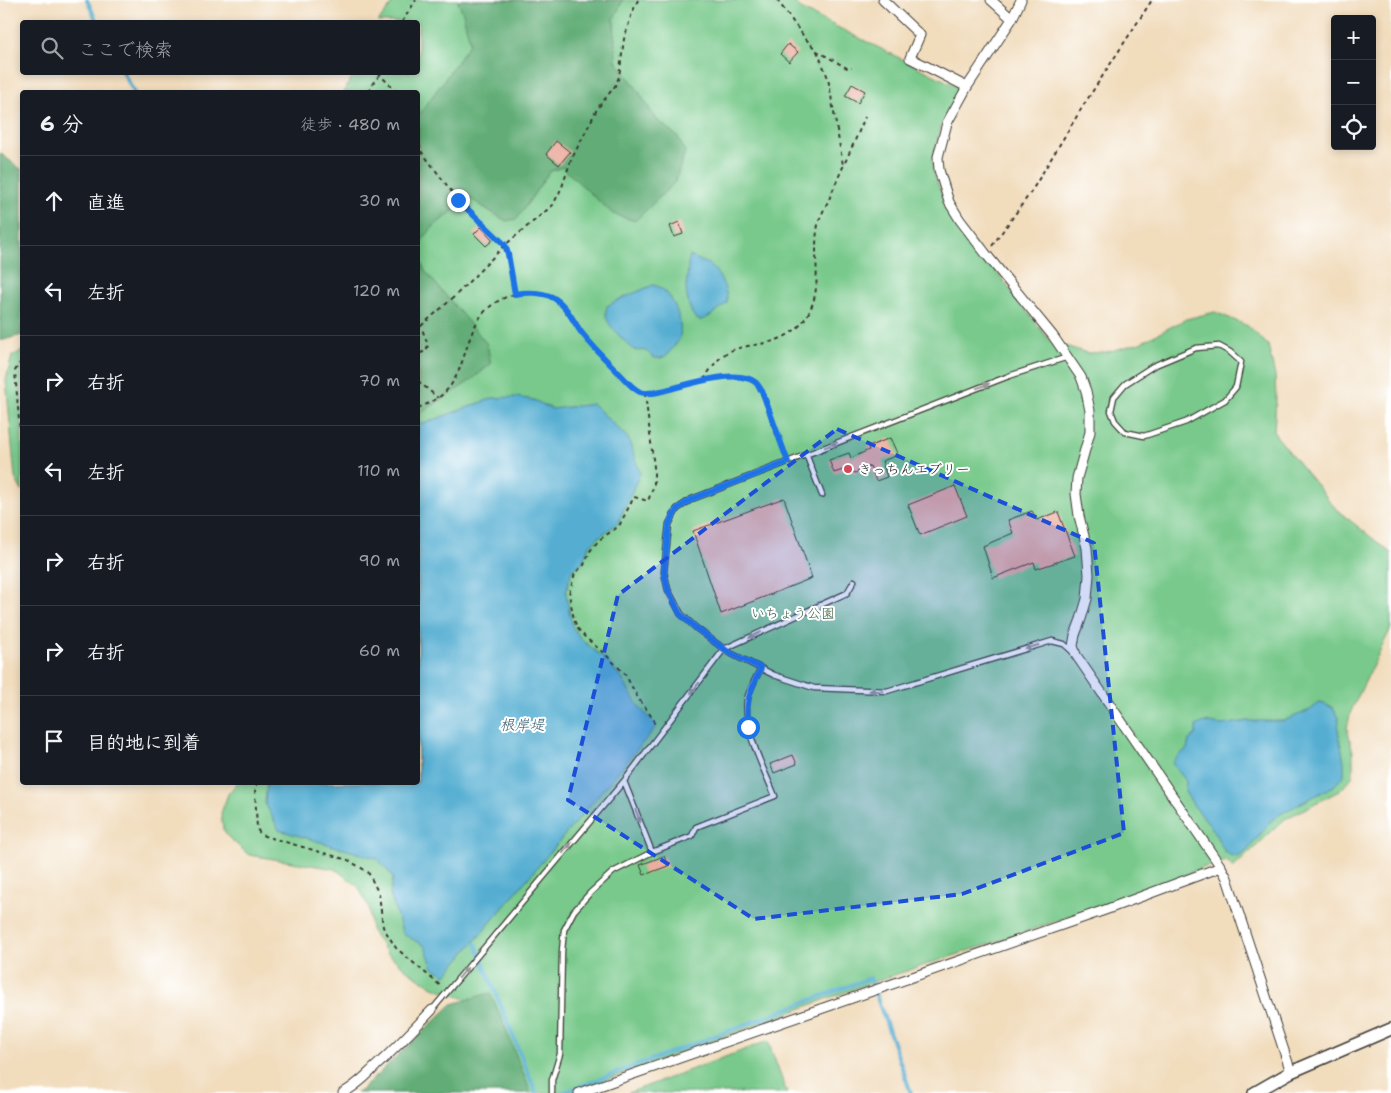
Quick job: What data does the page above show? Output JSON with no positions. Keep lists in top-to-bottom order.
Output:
{
  "water": ["根岸堤"],
  "parks": ["いちょう公園"],
  "places": ["きっちんエブリー"],
  "page": {
    "map_buttons": ["+", "−"],
    "search": "ここで検索",
    "heading": ["6 分", "徒歩 · 480 m"],
    "list": [
      ["直進", "30 m"],
      ["左折", "120 m"],
      ["右折", "70 m"],
      ["左折", "110 m"],
      ["右折", "90 m"],
      ["右折", "60 m"],
      "目的地に到着"
    ]
  }
}
